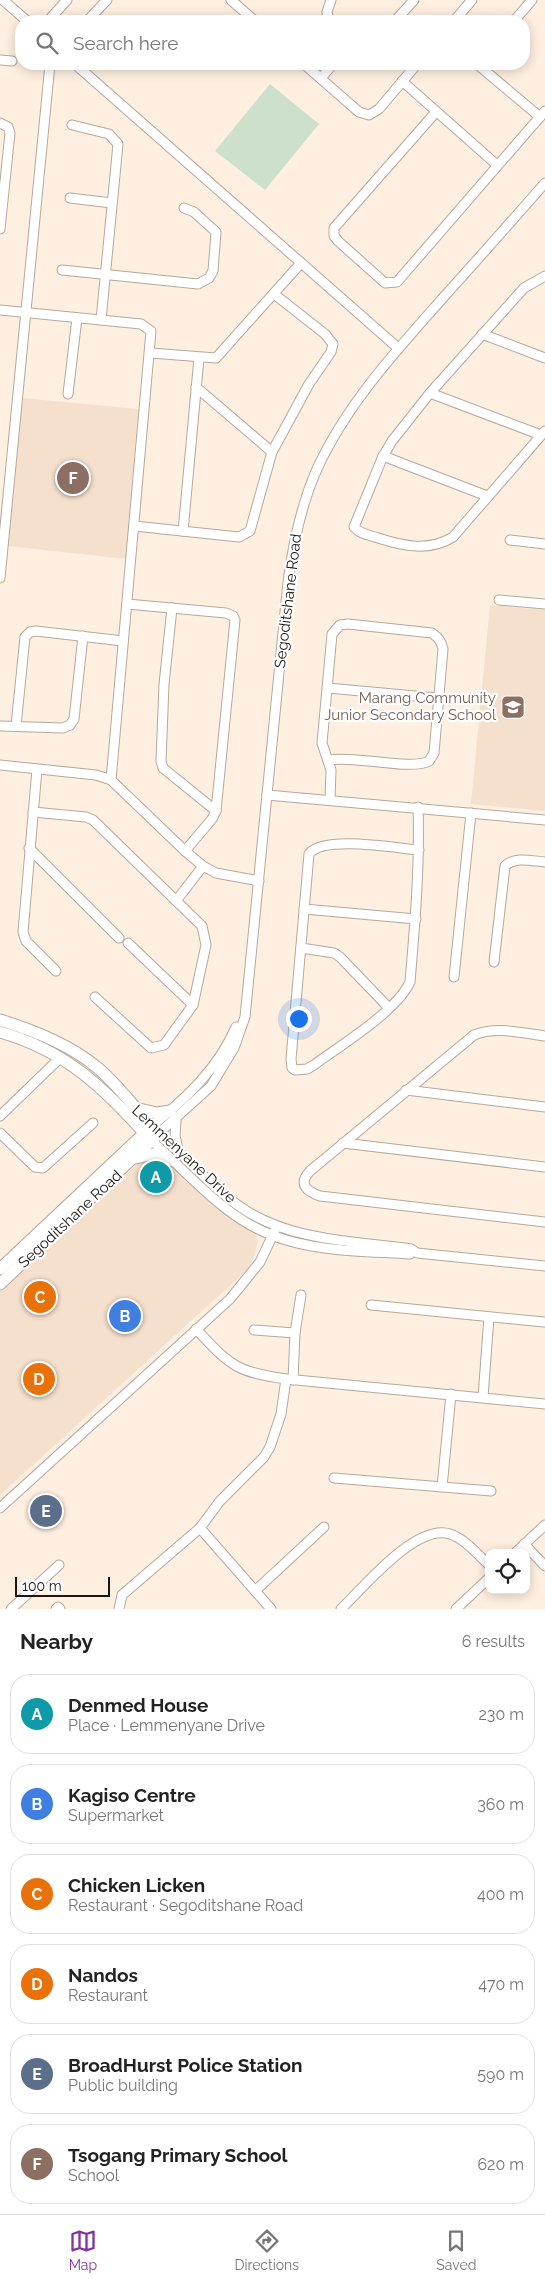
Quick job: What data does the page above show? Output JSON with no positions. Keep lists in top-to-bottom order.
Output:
{
  "streets": {
    "main road": ["Segoditshane Road", "Lemmenyane Drive"]
  },
  "crossings": [
    ["Segoditshane Road", "Lemmenyane Drive"]
  ],
  "places": {
    "school or university": ["Marang Community Junior Secondary School"]
  },
  "scale_bar": "100 m",
  "page": {
    "search": "Search here",
    "pins": [
      "F",
      "A",
      "C",
      "B",
      "D",
      "E"
    ],
    "scale": "100 m",
    "heading": ["Nearby", "6 results"],
    "list": [
      {
        "mark": "A",
        "name": "Denmed House",
        "note": "Place · Lemmenyane Drive",
        "value": "230 m"
      },
      {
        "mark": "B",
        "name": "Kagiso Centre",
        "note": "Supermarket",
        "value": "360 m"
      },
      {
        "mark": "C",
        "name": "Chicken Licken",
        "note": "Restaurant · Segoditshane Road",
        "value": "400 m"
      },
      {
        "mark": "D",
        "name": "Nandos",
        "note": "Restaurant",
        "value": "470 m"
      },
      {
        "mark": "E",
        "name": "BroadHurst Police Station",
        "note": "Public building",
        "value": "590 m"
      },
      {
        "mark": "F",
        "name": "Tsogang Primary School",
        "note": "School",
        "value": "620 m"
      }
    ],
    "nav": ["Map", "Directions", "Saved"]
  }
}
